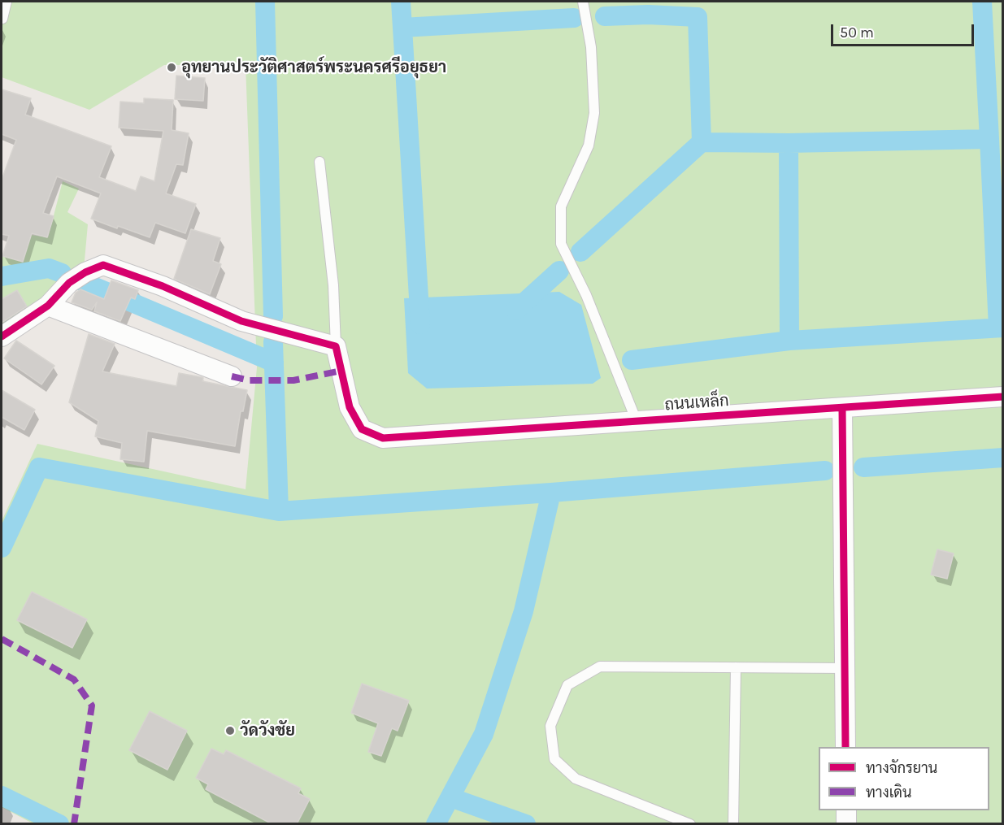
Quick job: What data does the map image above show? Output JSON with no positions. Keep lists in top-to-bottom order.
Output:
{
  "streets": {
    "street": ["ถนนเหล็ก"]
  },
  "places": ["อุทยานประวัติศาสตร์พระนครศรีอยุธยา", "วัดวังชัย"],
  "legend": ["ทางจักรยาน", "ทางเดิน"],
  "scale_bar": "50 m"
}
